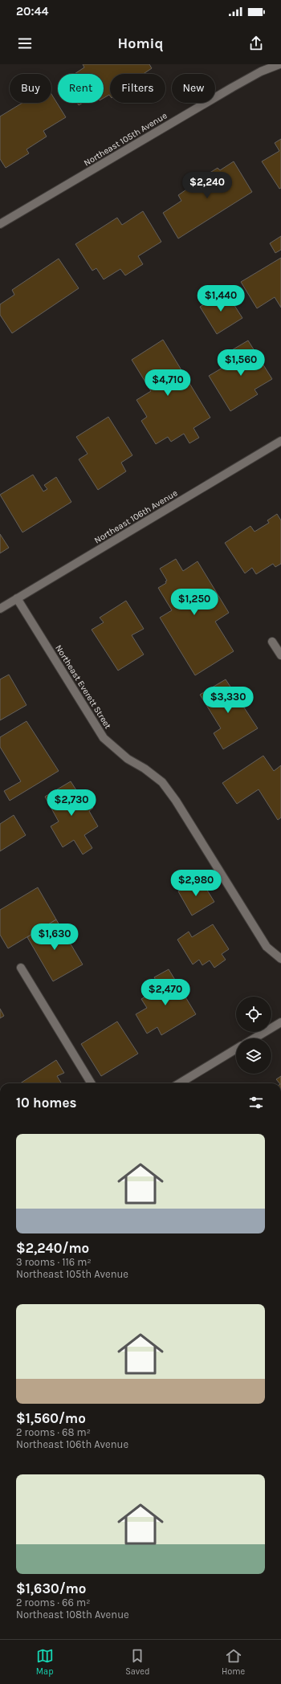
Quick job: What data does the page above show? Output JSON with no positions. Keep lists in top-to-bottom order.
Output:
{
  "streets": {
    "street": ["Northeast 105th Avenue", "Northeast 106th Avenue", "Northeast Everett Street"]
  },
  "crossings": [
    ["Northeast 106th Avenue", "Northeast Everett Street"]
  ],
  "page": {
    "status": "20:44",
    "header": "Homiq",
    "chip": [
      "Buy",
      "Rent",
      "Filters",
      "New"
    ],
    "price": [
      "$2,240",
      "$1,440",
      "$1,560",
      "$4,710",
      "$1,250",
      "$3,330",
      "$2,730",
      "$2,980",
      "$1,630",
      "$2,470"
    ],
    "heading": "10 homes",
    "list": [
      {
        "name": "$2,240/mo",
        "note": "3 rooms · 116 m² · Northeast 105th Avenue"
      },
      {
        "name": "$1,560/mo",
        "note": "2 rooms · 68 m² · Northeast 106th Avenue"
      },
      {
        "name": "$1,630/mo",
        "note": "2 rooms · 66 m² · Northeast 108th Avenue"
      }
    ],
    "tabs": ["Map", "Saved", "Home"]
  }
}
